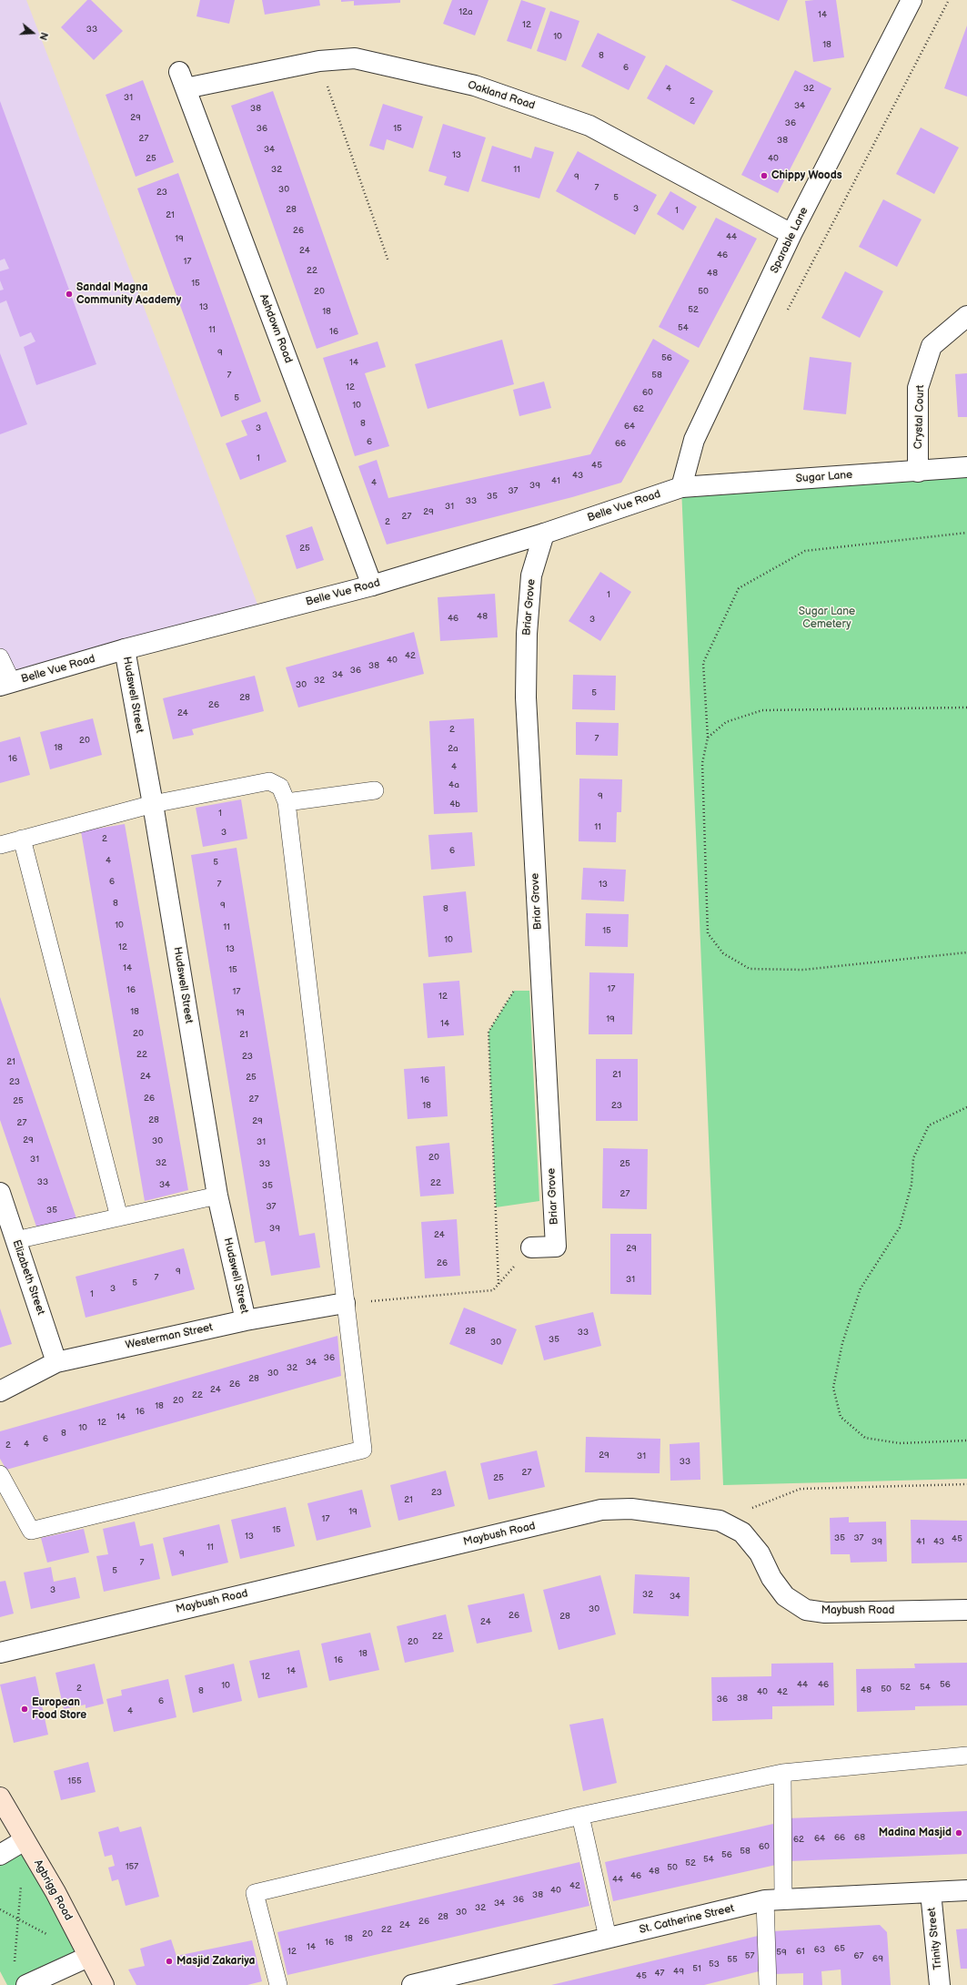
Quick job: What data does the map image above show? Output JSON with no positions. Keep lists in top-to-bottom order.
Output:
{
  "streets": {
    "main road": ["Agbrigg Road"],
    "street": [
      "Oakland Road",
      "Sparable Lane",
      "Ashdown Road",
      "Crystal Court",
      "Sugar Lane",
      "Belle Vue Road",
      "Briar Grove",
      "Hudswell Street",
      "Elizabeth Street",
      "Westerman Street",
      "Maybush Road",
      "St. Catherine Street",
      "Trinity Street"
    ]
  },
  "crossings": [
    ["Oakland Road", "Sparable Lane"],
    ["Oakland Road", "Ashdown Road"],
    ["Sparable Lane", "Sugar Lane"],
    ["Sparable Lane", "Belle Vue Road"],
    ["Ashdown Road", "Belle Vue Road"],
    ["Crystal Court", "Sugar Lane"],
    ["Sugar Lane", "Belle Vue Road"],
    ["Belle Vue Road", "Briar Grove"],
    ["Belle Vue Road", "Hudswell Street"],
    ["Hudswell Street", "Westerman Street"],
    ["Elizabeth Street", "Westerman Street"],
    ["St. Catherine Street", "Trinity Street"]
  ],
  "parks": ["Sugar Lane Cemetery"],
  "places": [
    "Chippy Woods",
    "Sandal Magna Community Academy",
    "European Food Store",
    "Madina Masjid",
    "Masjid Zakariya"
  ],
  "house_numbers": [
    "12a",
    "14",
    "12",
    "33",
    "10",
    "18",
    "8",
    "6",
    "4",
    "32",
    "31",
    "2",
    "34",
    "38",
    "29",
    "36",
    "36",
    "15",
    "27",
    "38",
    "34",
    "13",
    "25",
    "40",
    "32",
    "11",
    "9",
    "7",
    "30",
    "23",
    "5",
    "3",
    "28",
    "1",
    "21",
    "26",
    "44",
    "19",
    "24",
    "46",
    "17",
    "22",
    "48",
    "15",
    "20",
    "50",
    "13",
    "52",
    "18",
    "54",
    "11",
    "16",
    "9",
    "56",
    "14",
    "7",
    "58",
    "12",
    "60",
    "5",
    "10",
    "62",
    "8",
    "64",
    "3",
    "6",
    "66",
    "1",
    "45",
    "43",
    "41",
    "4",
    "39",
    "37",
    "35",
    "33",
    "31",
    "29",
    "27",
    "2",
    "25",
    "1",
    "48",
    "46",
    "3",
    "42",
    "40",
    "38",
    "36",
    "34",
    "32",
    "30",
    "5",
    "28",
    "26",
    "24",
    "2",
    "7",
    "20",
    "18",
    "2a",
    "16",
    "4",
    "4a",
    "9",
    "4b",
    "1",
    "11",
    "3",
    "2",
    "6",
    "4",
    "5",
    "6",
    "7",
    "13",
    "8",
    "9",
    "8",
    "10",
    "11",
    "15",
    "10",
    "12",
    "13",
    "14",
    "15",
    "17",
    "16",
    "17",
    "12",
    "18",
    "19",
    "19",
    "14",
    "20",
    "21",
    "22",
    "23",
    "21",
    "21",
    "24",
    "25",
    "16",
    "23",
    "26",
    "27",
    "25",
    "18",
    "23",
    "28",
    "29",
    "27",
    "29",
    "30",
    "31",
    "20",
    "31",
    "32",
    "33",
    "25",
    "33",
    "22",
    "34",
    "35",
    "27",
    "37",
    "35",
    "39",
    "24",
    "29",
    "26",
    "9",
    "7",
    "31",
    "5",
    "3",
    "1",
    "28",
    "33",
    "35",
    "30",
    "36",
    "34",
    "32",
    "30",
    "28",
    "26",
    "24",
    "22",
    "20",
    "18",
    "16",
    "14",
    "12",
    "10",
    "8",
    "6",
    "4",
    "2",
    "29",
    "31",
    "33",
    "27",
    "25",
    "23",
    "21",
    "19",
    "17",
    "15",
    "13",
    "35",
    "37",
    "45",
    "39",
    "41",
    "43",
    "11",
    "9",
    "7",
    "5",
    "3",
    "32",
    "34",
    "30",
    "26",
    "28",
    "24",
    "22",
    "20",
    "18",
    "16",
    "14",
    "12",
    "44",
    "46",
    "56",
    "10",
    "52",
    "54",
    "2",
    "50",
    "48",
    "8",
    "40",
    "42",
    "38",
    "36",
    "6",
    "4",
    "155",
    "66",
    "68",
    "64",
    "62",
    "60",
    "58",
    "56",
    "54",
    "52",
    "157",
    "50",
    "48",
    "46",
    "44",
    "42",
    "40",
    "38",
    "36",
    "34",
    "32",
    "30",
    "28",
    "26",
    "24",
    "22",
    "20",
    "18",
    "16",
    "14",
    "65",
    "63",
    "12",
    "61",
    "59",
    "57",
    "67",
    "69",
    "55",
    "53",
    "51",
    "49",
    "47",
    "45"
  ],
  "north": "right"
}
